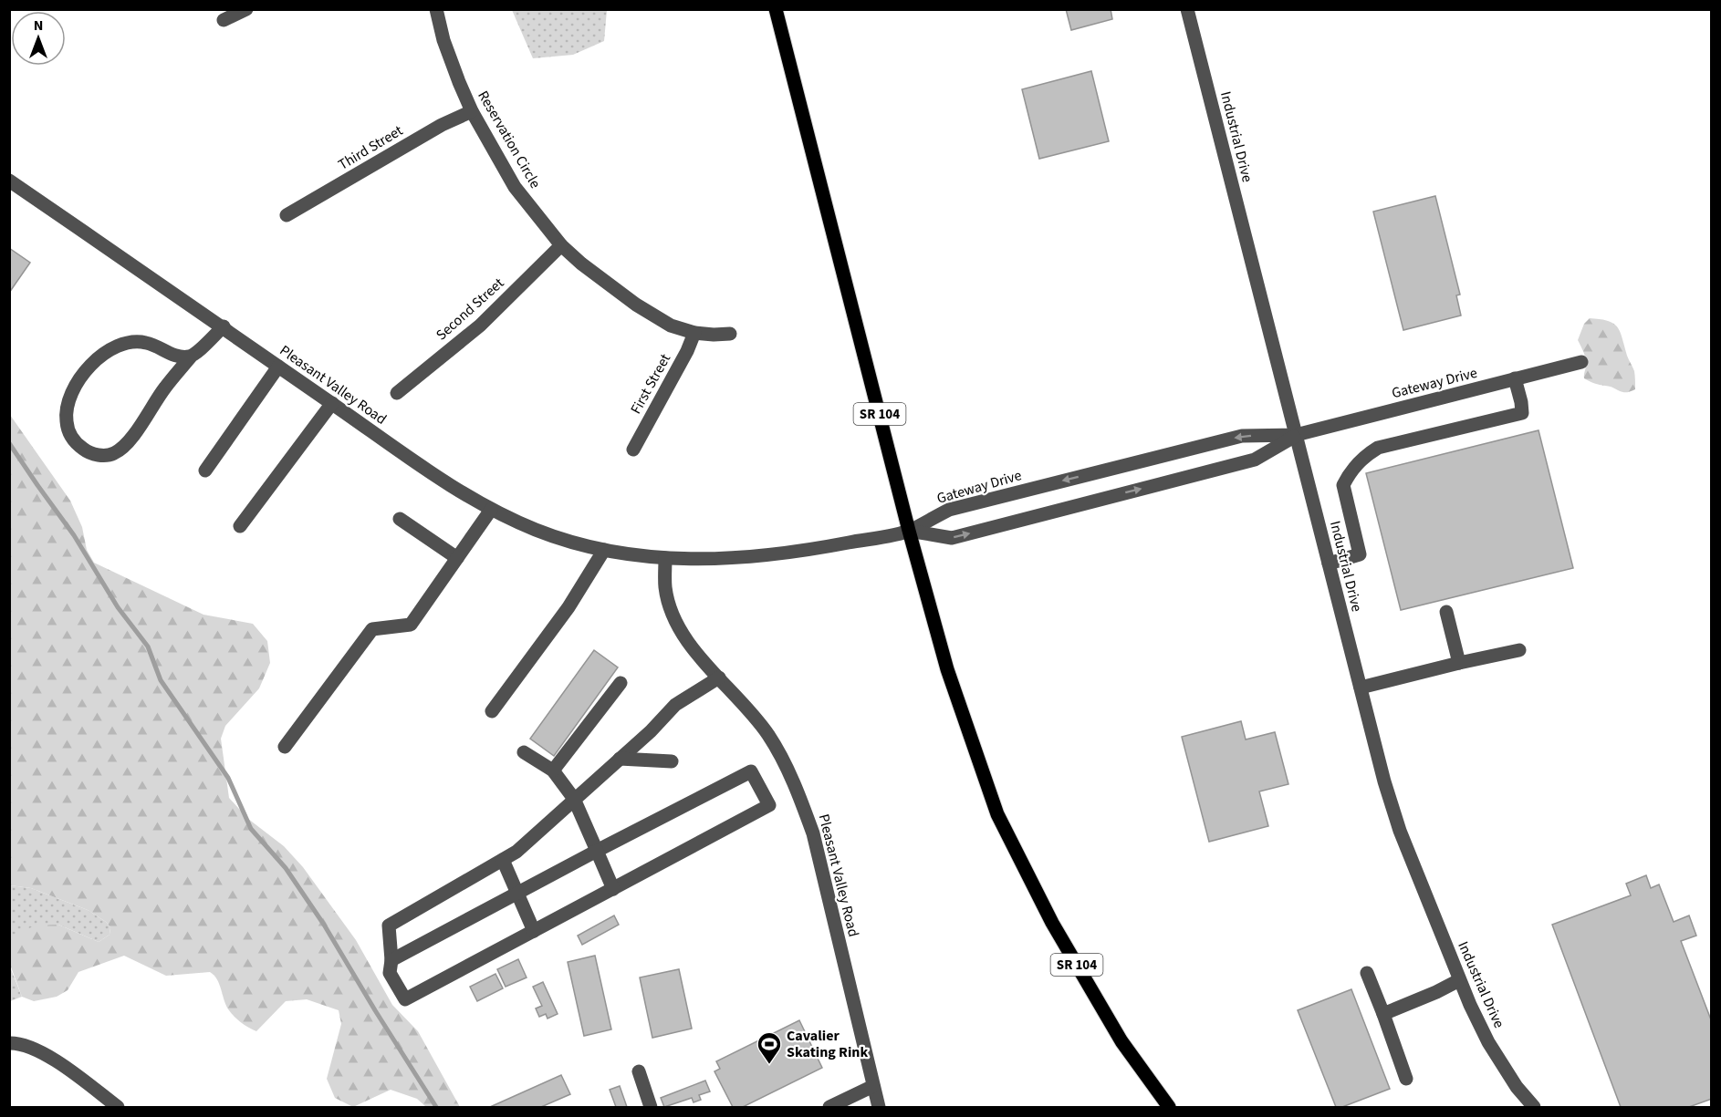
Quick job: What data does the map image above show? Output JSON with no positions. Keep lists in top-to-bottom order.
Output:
{
  "streets": {
    "main road": ["SR 104"],
    "street": [
      "Industrial Drive",
      "Reservation Circle",
      "Third Street",
      "Second Street",
      "Gateway Drive",
      "First Street",
      "Pleasant Valley Road"
    ]
  },
  "crossings": [
    ["Industrial Drive", "Gateway Drive"],
    ["Reservation Circle", "Third Street"],
    ["Reservation Circle", "Second Street"],
    ["Reservation Circle", "First Street"],
    ["Gateway Drive", "Pleasant Valley Road"],
    ["Gateway Drive", "SR 104"],
    ["Pleasant Valley Road", "SR 104"]
  ],
  "places": {
    "sports": ["Cavalier Skating Rink"]
  },
  "north": "top"
}
